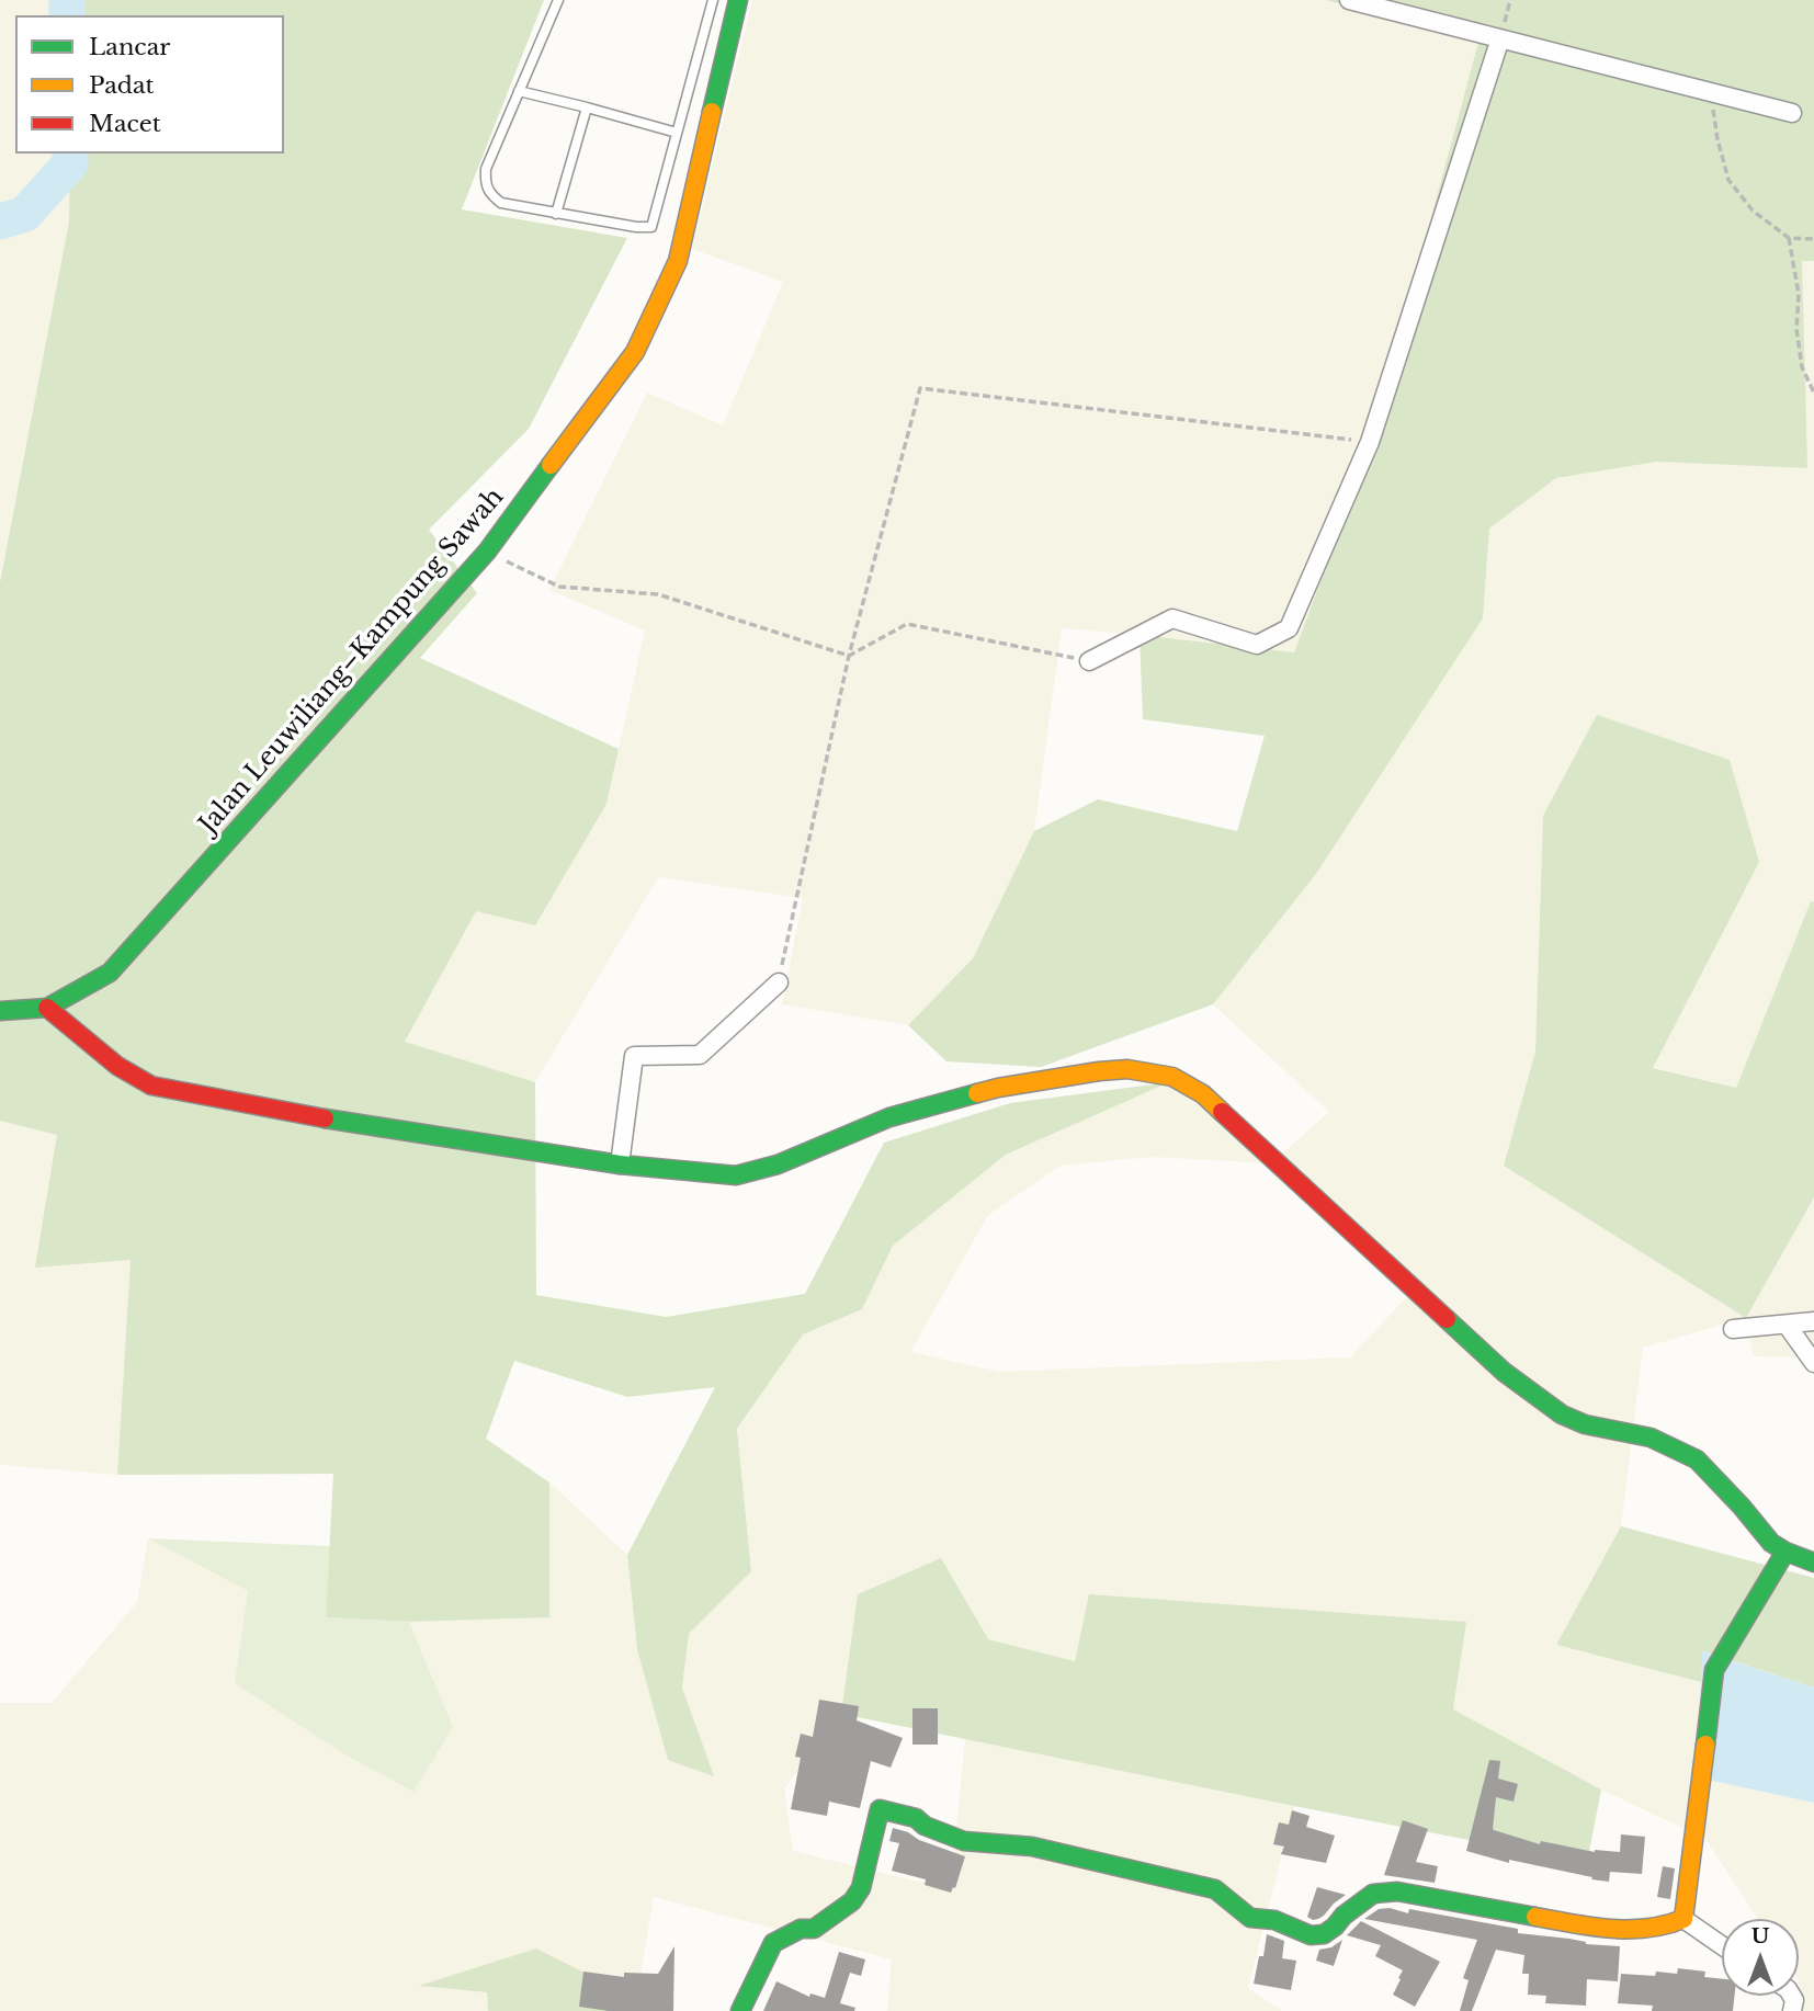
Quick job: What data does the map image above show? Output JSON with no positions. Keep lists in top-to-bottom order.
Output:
{
  "streets": {
    "street": ["Jalan Leuwiliang–Kampung Sawah"]
  },
  "legend": ["Lancar", "Padat", "Macet"],
  "north": "top"
}
